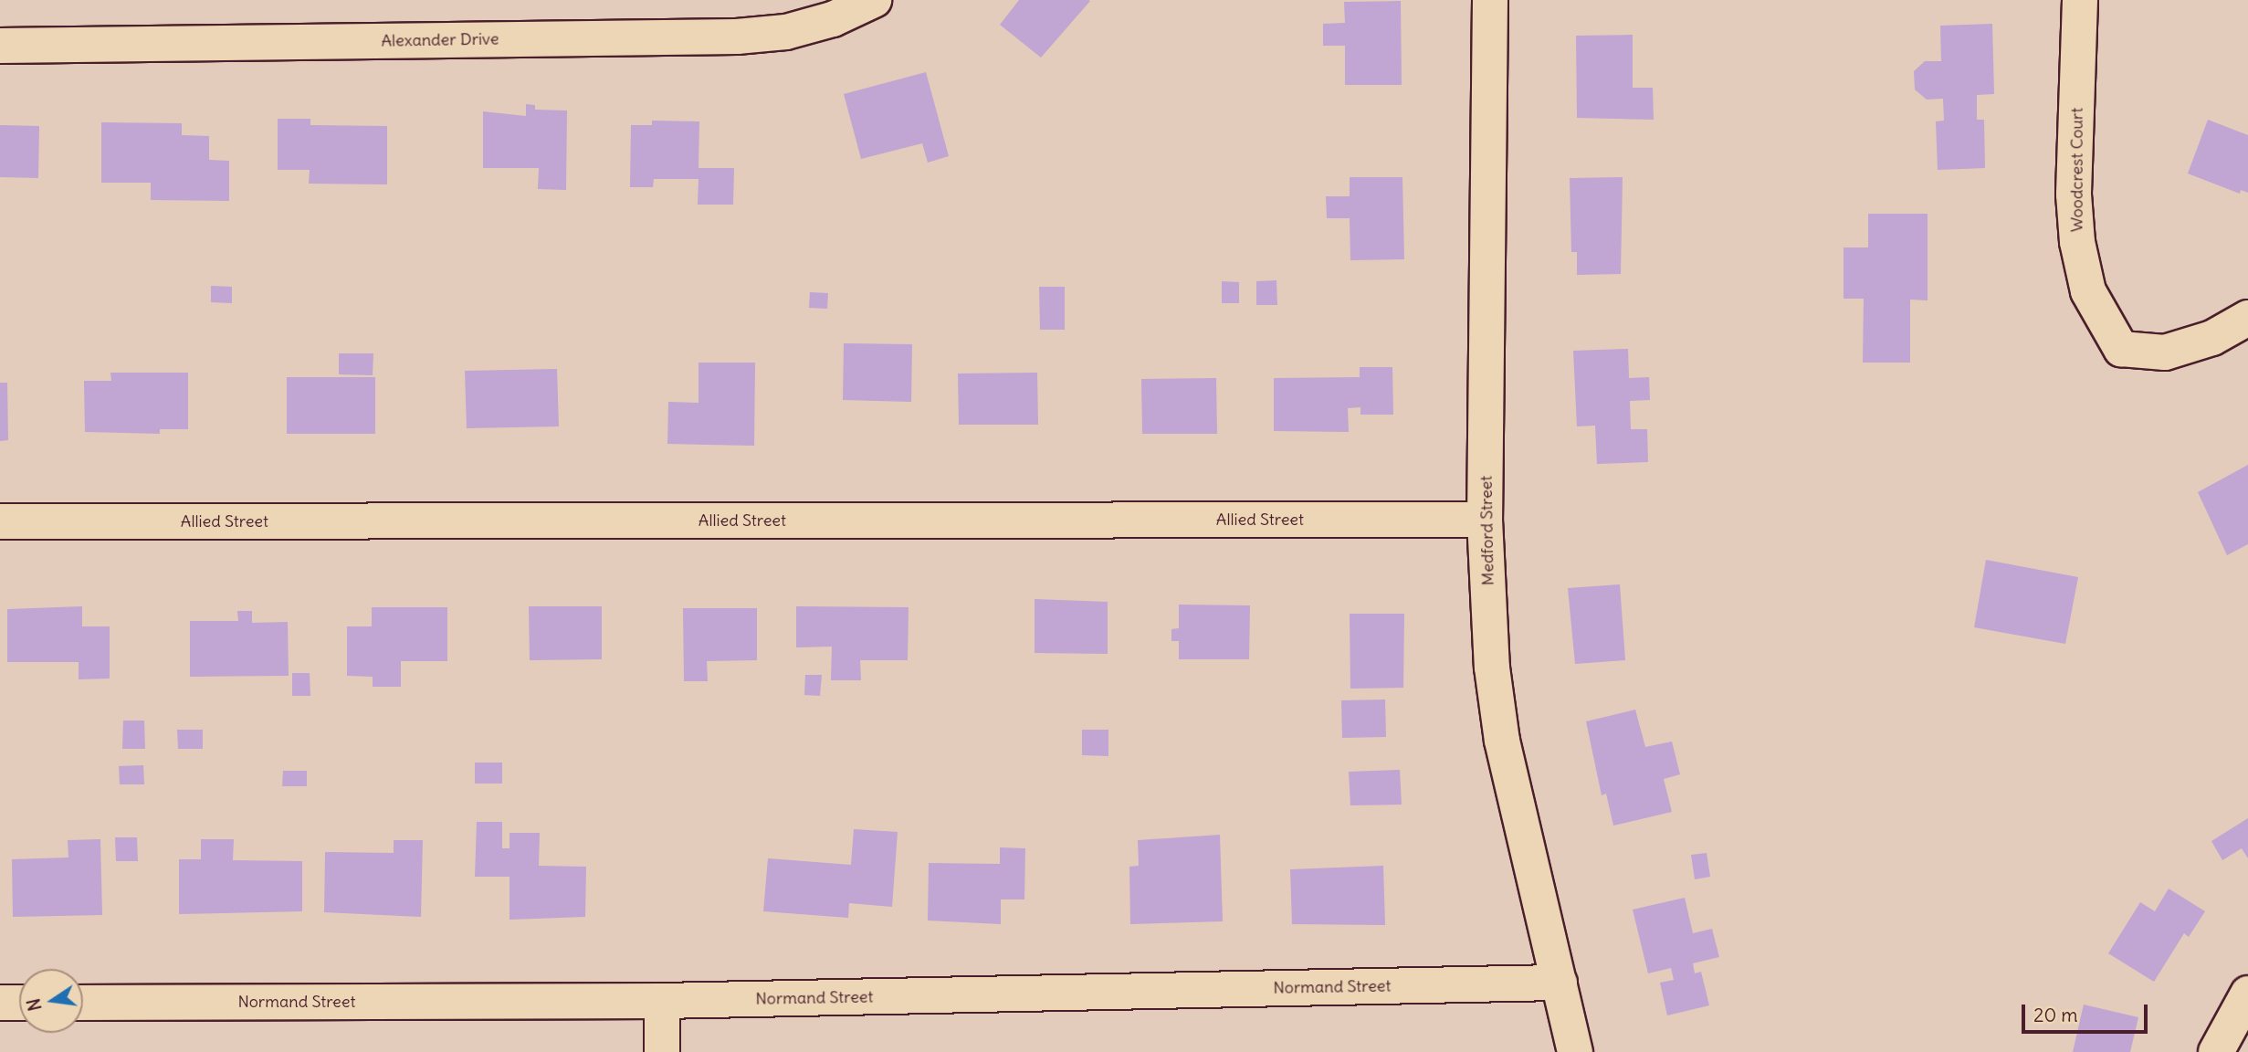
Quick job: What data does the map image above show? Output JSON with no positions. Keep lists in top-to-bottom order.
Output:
{
  "streets": {
    "street": [
      "Alexander Drive",
      "Woodcrest Court",
      "Allied Street",
      "Medford Street",
      "Normand Street"
    ]
  },
  "crossings": [
    ["Allied Street", "Medford Street"],
    ["Medford Street", "Normand Street"]
  ],
  "scale_bar": "20 m",
  "north": "left"
}
